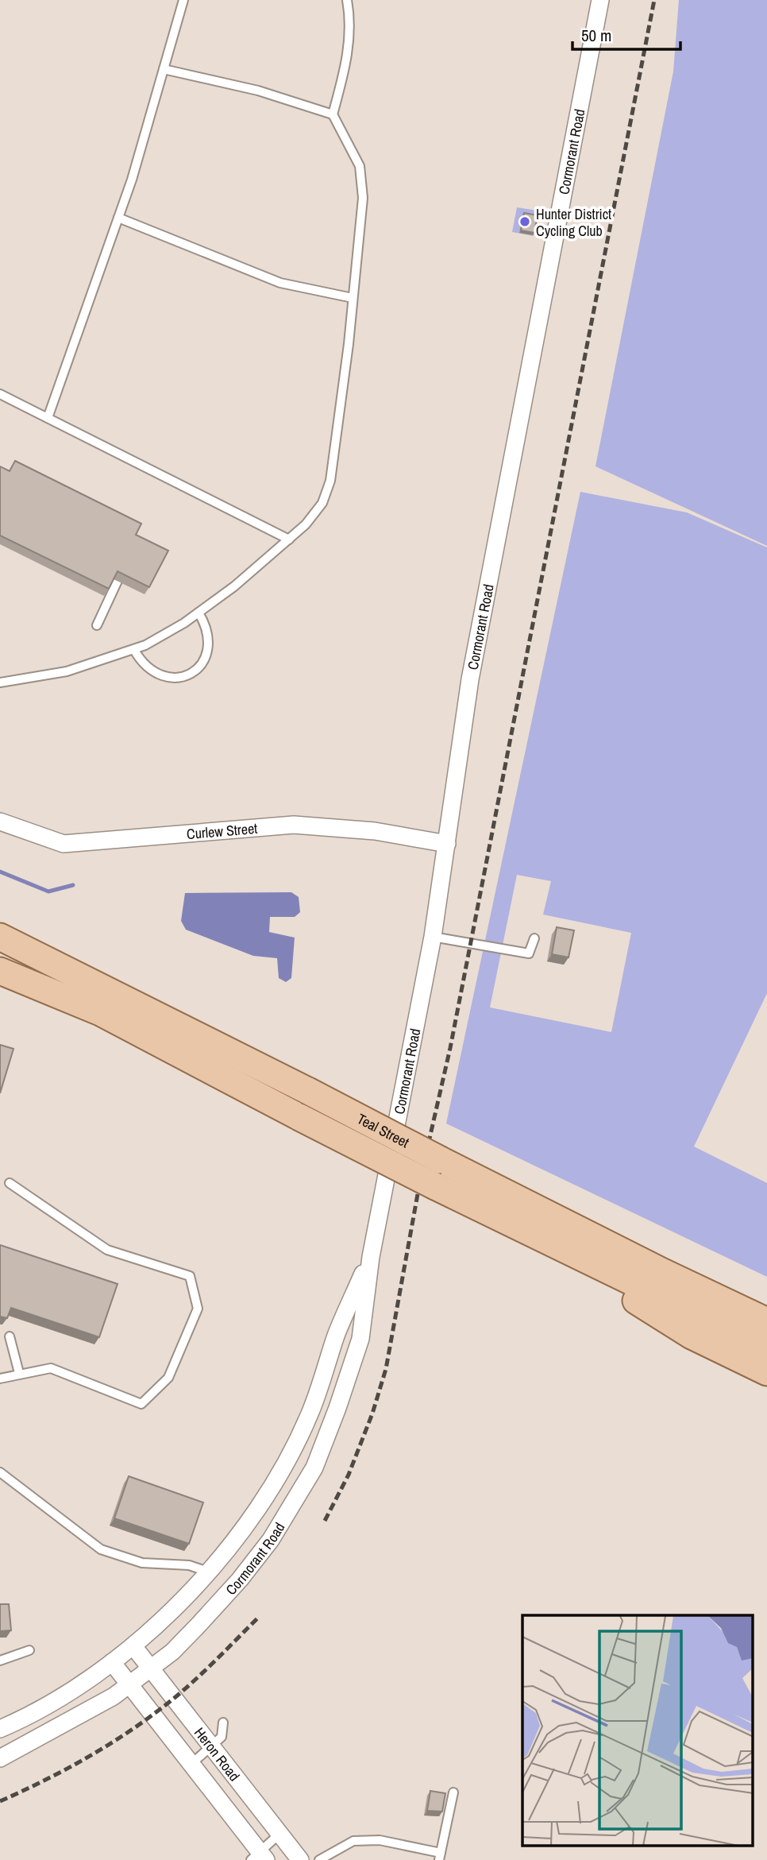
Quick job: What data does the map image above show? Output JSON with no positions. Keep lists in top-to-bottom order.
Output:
{
  "streets": {
    "main road": ["Teal Street"],
    "street": ["Cormorant Road", "Curlew Street", "Heron Road"]
  },
  "crossings": [
    ["Cormorant Road", "Curlew Street"],
    ["Cormorant Road", "Heron Road"]
  ],
  "places": ["Hunter District Cycling Club"],
  "scale_bar": "50 m"
}
